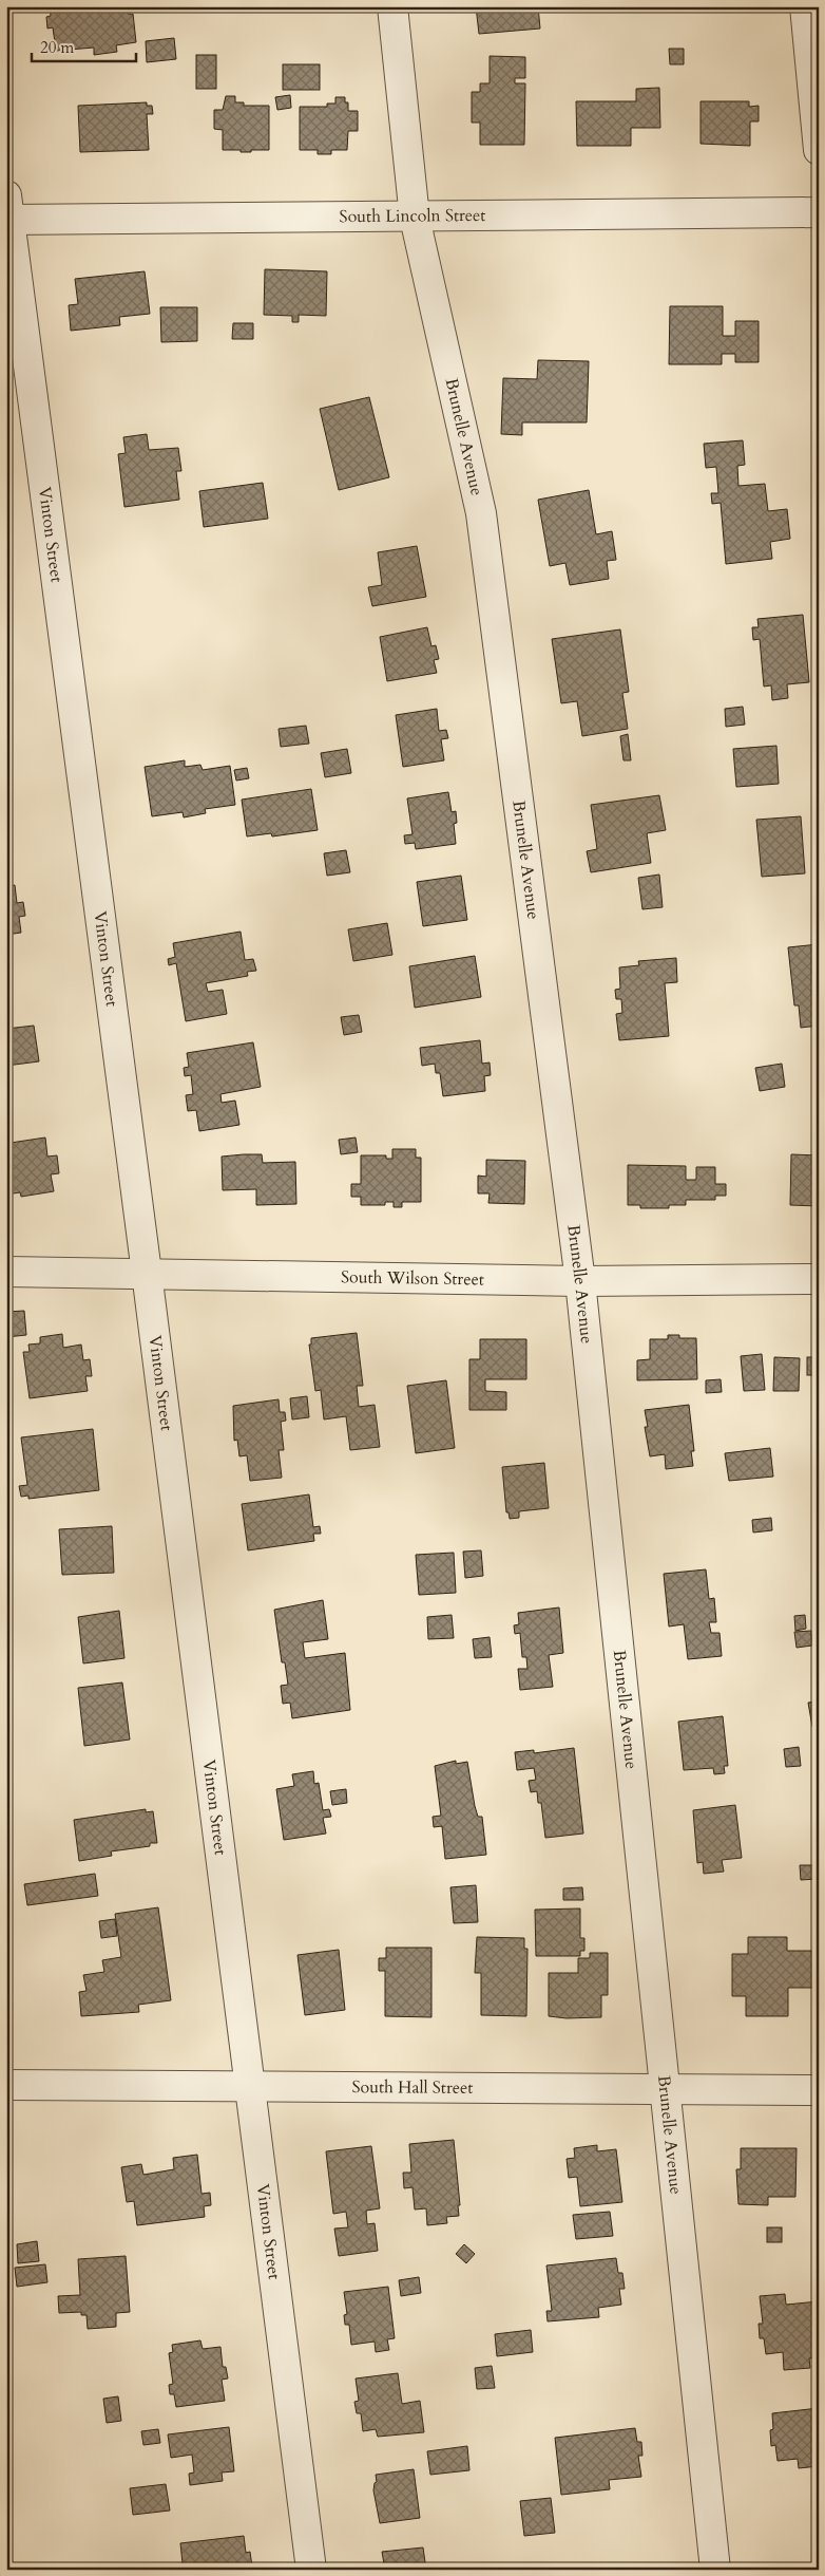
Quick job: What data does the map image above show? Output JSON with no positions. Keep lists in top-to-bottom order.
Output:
{
  "streets": {
    "street": [
      "South Lincoln Street",
      "Brunelle Avenue",
      "Vinton Street",
      "South Wilson Street",
      "South Hall Street"
    ]
  },
  "crossings": [
    ["South Lincoln Street", "Brunelle Avenue"],
    ["South Lincoln Street", "Vinton Street"],
    ["Brunelle Avenue", "South Wilson Street"],
    ["Brunelle Avenue", "South Hall Street"],
    ["Vinton Street", "South Wilson Street"],
    ["Vinton Street", "South Hall Street"]
  ],
  "scale_bar": "20 m"
}
